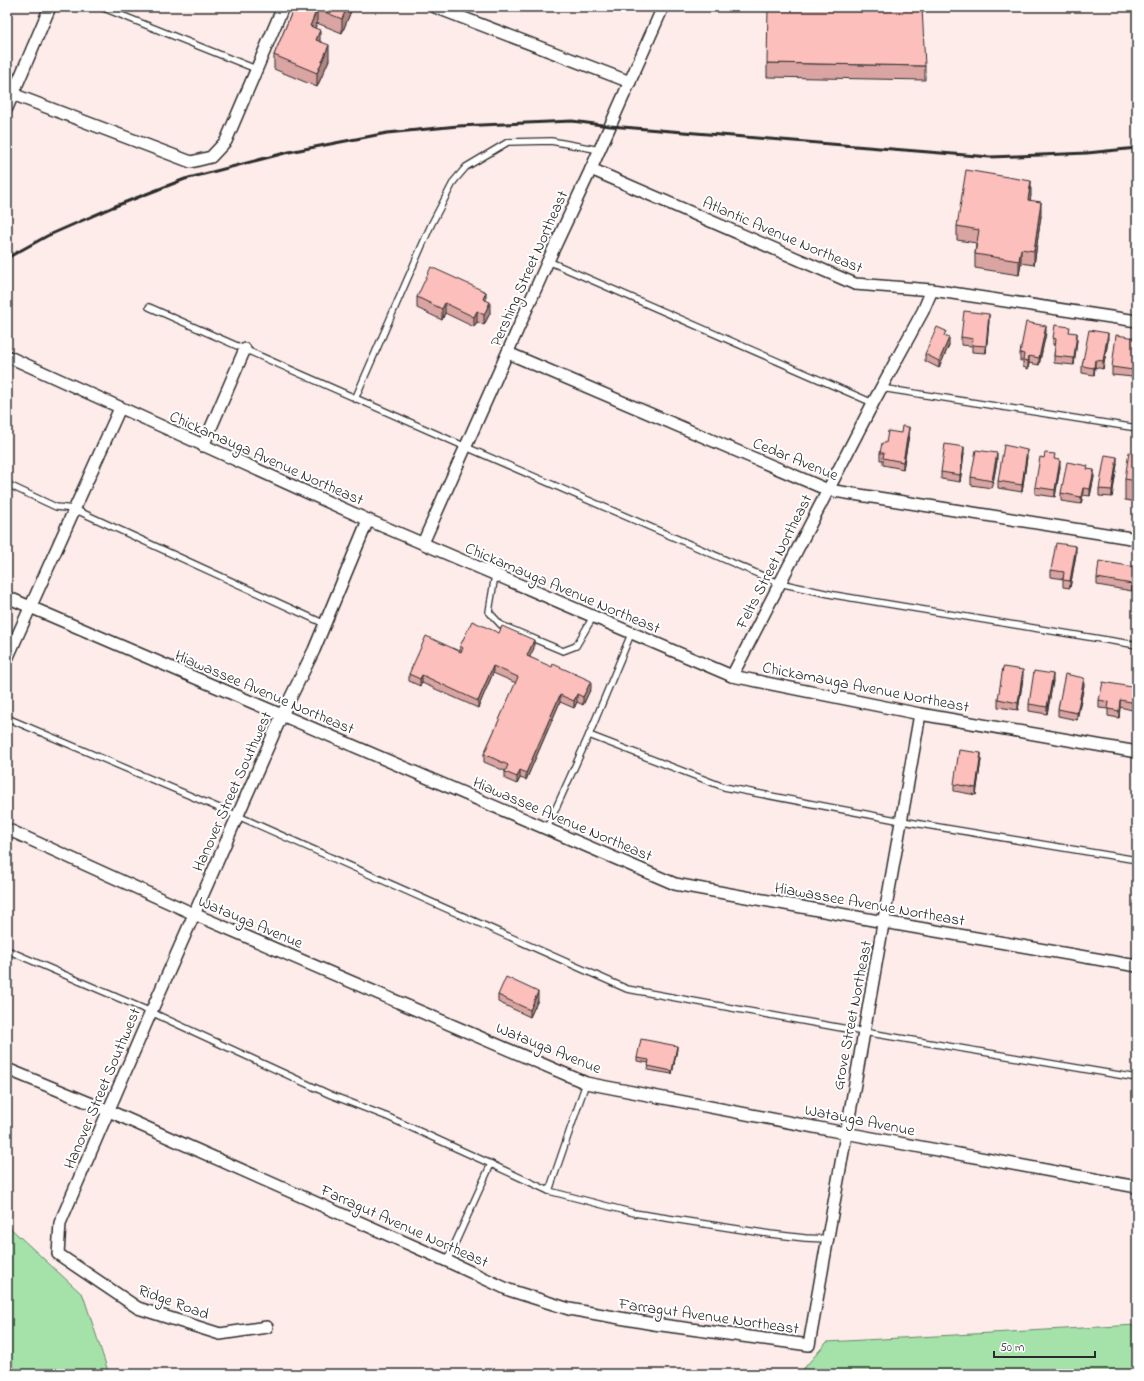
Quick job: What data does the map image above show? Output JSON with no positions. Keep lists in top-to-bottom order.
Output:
{
  "streets": {
    "street": [
      "Atlantic Avenue Northeast",
      "Pershing Street Northeast",
      "Chickamauga Avenue Northeast",
      "Cedar Avenue",
      "Felts Street Northeast",
      "Hiawassee Avenue Northeast",
      "Hanover Street Southwest",
      "Watauga Avenue",
      "Grove Street Northeast",
      "Farragut Avenue Northeast",
      "Ridge Road"
    ]
  },
  "crossings": [
    ["Atlantic Avenue Northeast", "Pershing Street Northeast"],
    ["Atlantic Avenue Northeast", "Felts Street Northeast"],
    ["Pershing Street Northeast", "Chickamauga Avenue Northeast"],
    ["Pershing Street Northeast", "Cedar Avenue"],
    ["Chickamauga Avenue Northeast", "Felts Street Northeast"],
    ["Chickamauga Avenue Northeast", "Hanover Street Southwest"],
    ["Chickamauga Avenue Northeast", "Grove Street Northeast"],
    ["Cedar Avenue", "Felts Street Northeast"],
    ["Hiawassee Avenue Northeast", "Hanover Street Southwest"],
    ["Hiawassee Avenue Northeast", "Grove Street Northeast"],
    ["Hanover Street Southwest", "Watauga Avenue"],
    ["Hanover Street Southwest", "Farragut Avenue Northeast"],
    ["Hanover Street Southwest", "Ridge Road"],
    ["Watauga Avenue", "Grove Street Northeast"],
    ["Grove Street Northeast", "Farragut Avenue Northeast"]
  ],
  "scale_bar": "50 m"
}
